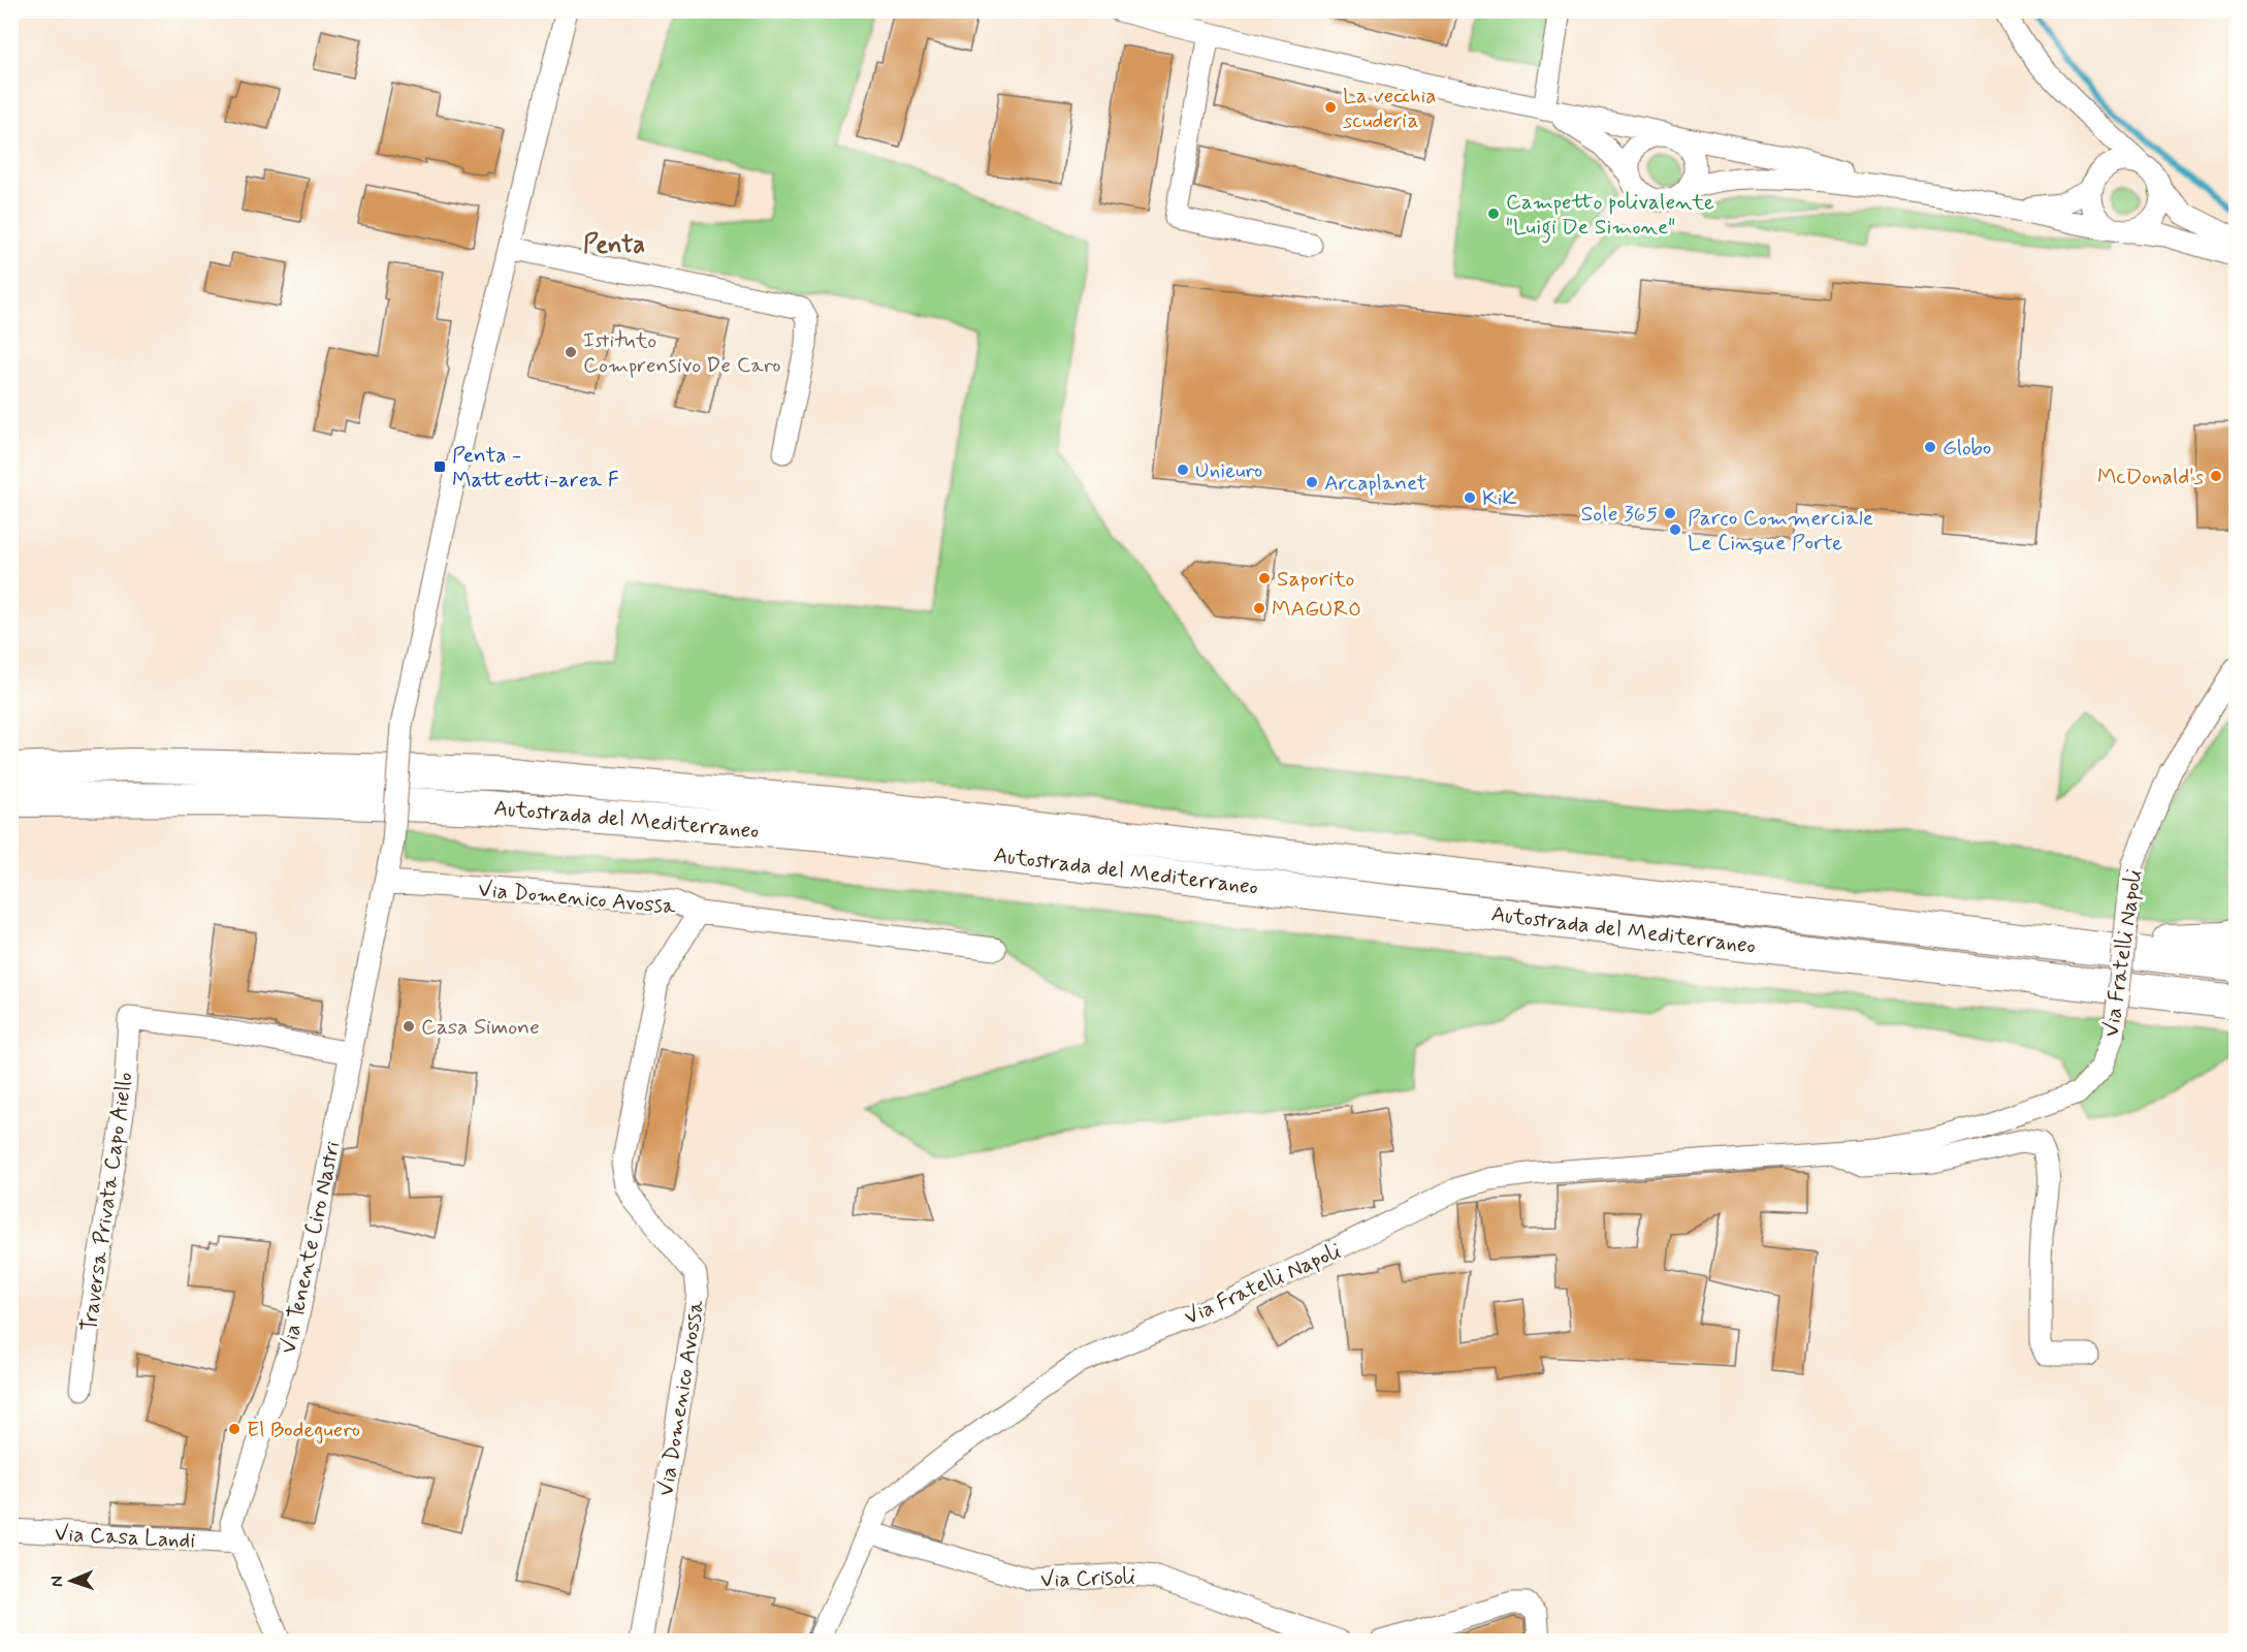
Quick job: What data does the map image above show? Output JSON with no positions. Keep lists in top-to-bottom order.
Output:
{
  "streets": {
    "highway": ["Autostrada del Mediterraneo"],
    "street": [
      "Via Domenico Avossa",
      "Via Fratelli Napoli",
      "Traversa Privata Capo Aiello",
      "Via Tenente Ciro Nastri",
      "Via Casa Landi",
      "Via Crisoli"
    ]
  },
  "crossings": [
    ["Via Domenico Avossa", "Via Tenente Ciro Nastri"],
    ["Via Fratelli Napoli", "Via Crisoli"],
    ["Traversa Privata Capo Aiello", "Via Tenente Ciro Nastri"],
    ["Via Tenente Ciro Nastri", "Via Casa Landi"]
  ],
  "districts": ["Penta"],
  "places": {
    "other": [
      "La vecchia scuderia",
      "Campetto polivalente \"Luigi De Simone\"",
      "Istituto Comprensivo De Caro",
      "Globo",
      "Unieuro",
      "McDonald's",
      "Arcaplanet",
      "KiK",
      "Sole 365",
      "Parco Commerciale Le Cinque Porte",
      "Saporito",
      "MAGURO",
      "Casa Simone",
      "El Bodeguero"
    ],
    "transit": ["Penta - Matteotti-area F"]
  },
  "north": "left"
}
